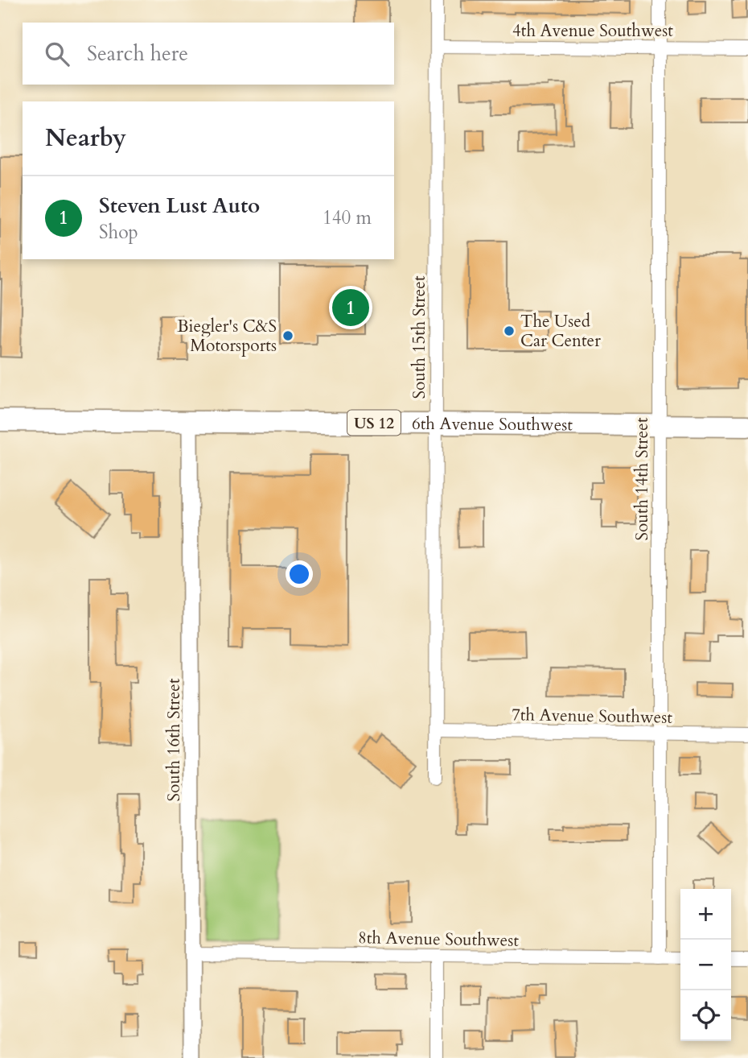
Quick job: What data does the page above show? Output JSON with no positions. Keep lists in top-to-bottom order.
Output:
{
  "streets": {
    "highway": ["US 12", "6th Avenue Southwest"],
    "street": [
      "4th Avenue Southwest",
      "South 15th Street",
      "South 14th Street",
      "7th Avenue Southwest",
      "South 16th Street",
      "8th Avenue Southwest"
    ]
  },
  "crossings": [
    ["4th Avenue Southwest", "South 15th Street"],
    ["4th Avenue Southwest", "South 14th Street"],
    ["South 15th Street", "6th Avenue Southwest"],
    ["South 15th Street", "7th Avenue Southwest"],
    ["6th Avenue Southwest", "South 14th Street"],
    ["6th Avenue Southwest", "South 16th Street"],
    ["South 14th Street", "7th Avenue Southwest"],
    ["South 14th Street", "8th Avenue Southwest"],
    ["South 16th Street", "8th Avenue Southwest"]
  ],
  "places": ["The Used Car Center", "Biegler's C&S Motorsports"],
  "page": {
    "search": "Search here",
    "heading": "Nearby",
    "list": [
      {
        "mark": "1",
        "name": "Steven Lust Auto",
        "note": "Shop",
        "value": "140 m"
      }
    ],
    "pins": "1",
    "map_buttons": ["+", "−"]
  }
}
